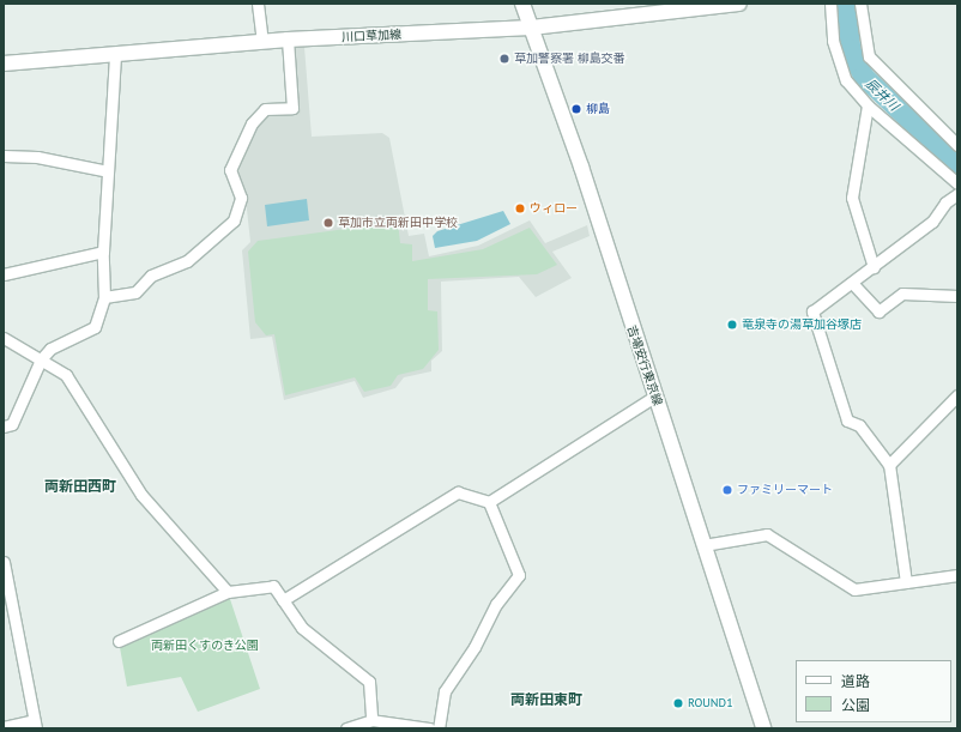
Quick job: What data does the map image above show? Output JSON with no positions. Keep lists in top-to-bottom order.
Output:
{
  "streets": {
    "main road": ["川口草加線", "吉場安行東京線"]
  },
  "crossings": [
    ["川口草加線", "吉場安行東京線"]
  ],
  "districts": ["両新田西町", "両新田東町"],
  "water": ["辰井川"],
  "parks": ["両新田くすのき公園"],
  "places": [
    "草加警察署 柳島交番",
    "柳島",
    "ウィロー",
    "草加市立両新田中学校",
    "竜泉寺の湯草加谷塚店",
    "ファミリーマート",
    "ROUND1"
  ],
  "legend": ["道路", "公園"]
}
